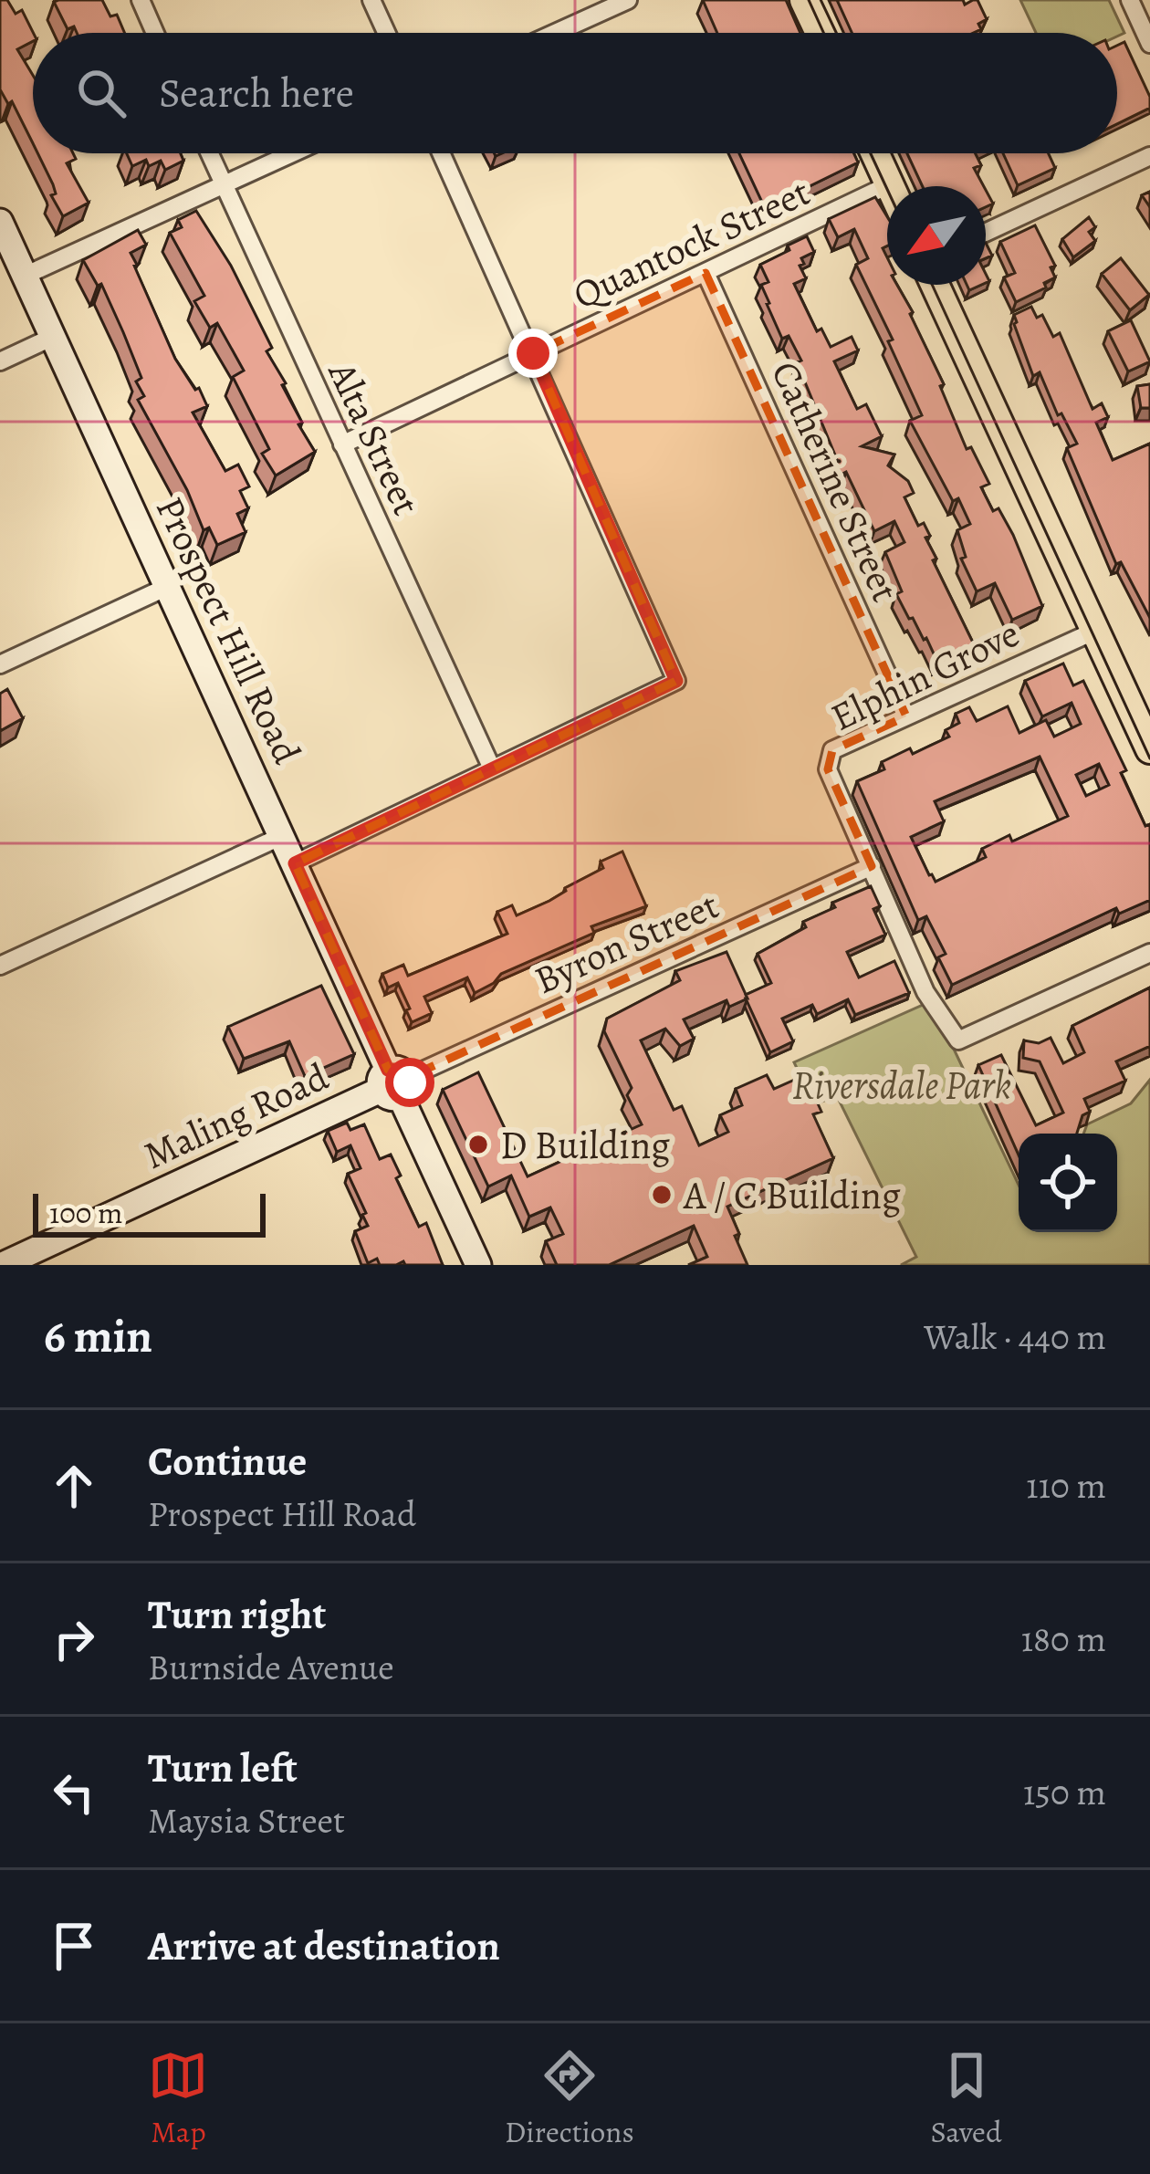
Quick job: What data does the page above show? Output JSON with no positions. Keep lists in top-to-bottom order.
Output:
{
  "streets": {
    "street": [
      "Quantock Street",
      "Alta Street",
      "Catherine Street",
      "Prospect Hill Road",
      "Elphin Grove",
      "Byron Street",
      "Maling Road"
    ]
  },
  "crossings": [
    ["Quantock Street", "Alta Street"],
    ["Quantock Street", "Catherine Street"],
    ["Catherine Street", "Elphin Grove"],
    ["Prospect Hill Road", "Byron Street"],
    ["Prospect Hill Road", "Maling Road"],
    ["Elphin Grove", "Byron Street"],
    ["Byron Street", "Maling Road"]
  ],
  "parks": ["Riversdale Park"],
  "places": ["D Building", "A / C Building"],
  "scale_bar": "100 m",
  "north": "bottom left",
  "page": {
    "search": "Search here",
    "scale": "100 m",
    "heading": ["6 min", "Walk · 440 m"],
    "list": [
      ["Continue", "Prospect Hill Road", "110 m"],
      ["Turn right", "Burnside Avenue", "180 m"],
      ["Turn left", "Maysia Street", "150 m"],
      "Arrive at destination"
    ],
    "nav": ["Map", "Directions", "Saved"]
  }
}
